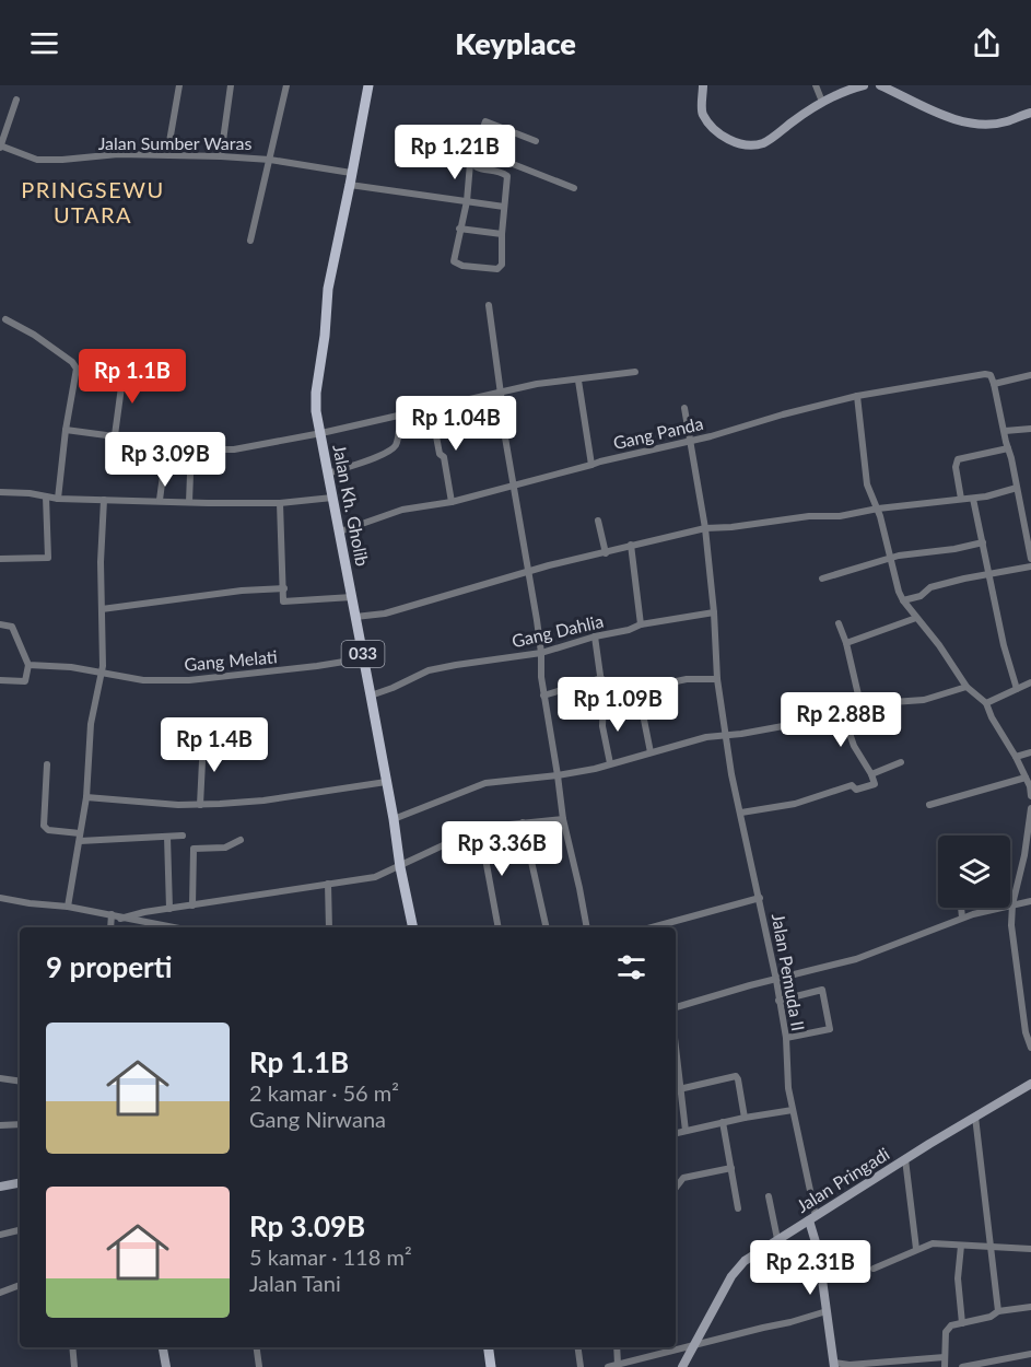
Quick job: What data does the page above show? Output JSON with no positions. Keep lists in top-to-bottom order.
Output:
{
  "streets": {
    "main road": ["Jalan Kh. Gholib", "033"],
    "street": [
      "Jalan Sumber Waras",
      "Gang Panda",
      "Gang Dahlia",
      "Gang Melati",
      "Jalan Pemuda II",
      "Jalan Pringadi"
    ]
  },
  "crossings": [
    ["Jalan Sumber Waras", "Jalan Kh. Gholib"],
    ["Gang Panda", "Jalan Kh. Gholib"],
    ["Gang Panda", "Jalan Pemuda II"],
    ["Jalan Kh. Gholib", "Gang Dahlia"],
    ["Jalan Kh. Gholib", "Gang Melati"],
    ["Gang Dahlia", "Jalan Pemuda II"],
    ["Jalan Pemuda II", "Jalan Pringadi"]
  ],
  "districts": ["PRINGSEWU UTARA"],
  "page": {
    "header": "Keyplace",
    "price": [
      "Rp 1.21B",
      "Rp 1.1B",
      "Rp 1.04B",
      "Rp 3.09B",
      "Rp 1.09B",
      "Rp 2.88B",
      "Rp 1.4B",
      "Rp 3.36B",
      "Rp 2.31B"
    ],
    "heading": "9 properti",
    "list": [
      {
        "name": "Rp 1.1B",
        "note": "2 kamar · 56 m² · Gang Nirwana"
      },
      {
        "name": "Rp 3.09B",
        "note": "5 kamar · 118 m² · Jalan Tani"
      }
    ]
  }
}
